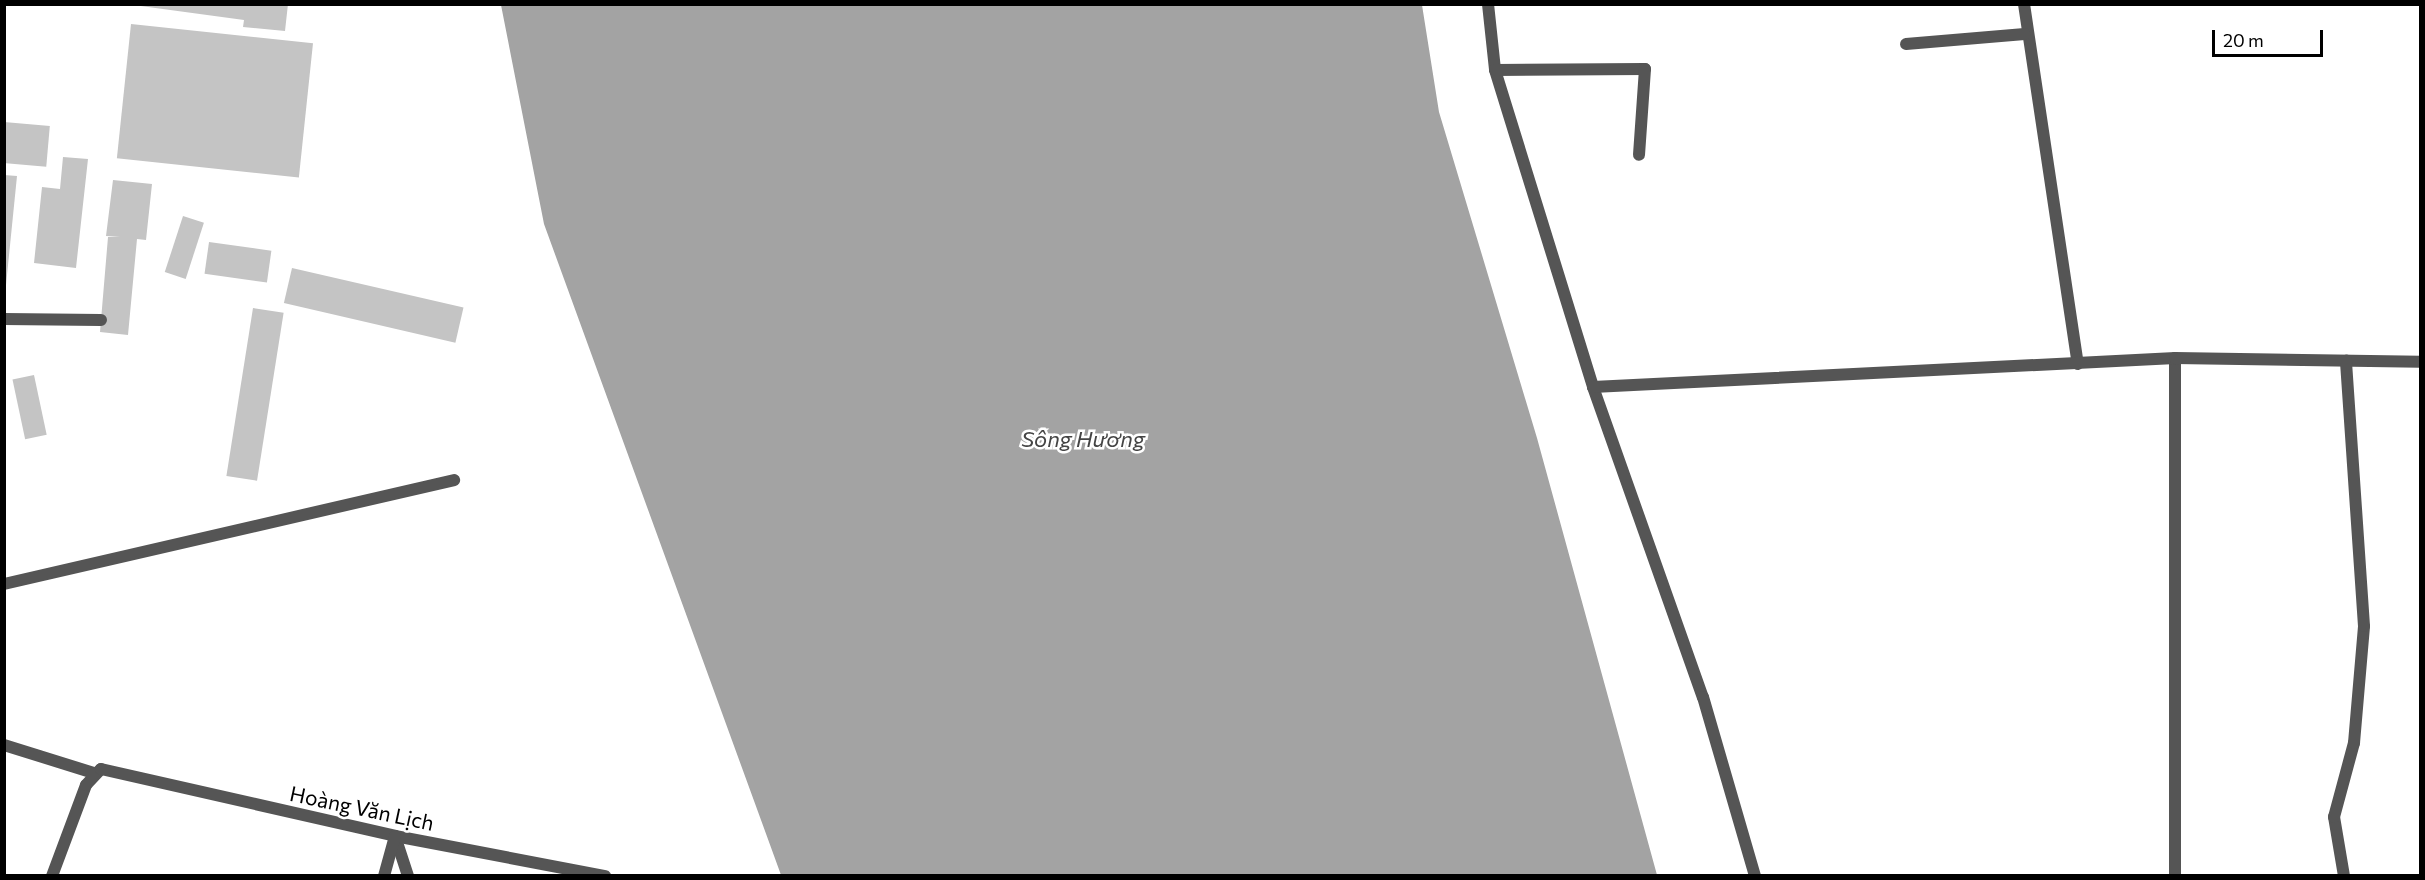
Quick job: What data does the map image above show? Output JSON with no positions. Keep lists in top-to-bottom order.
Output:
{
  "streets": {
    "street": ["Hoàng Văn Lịch"]
  },
  "water": ["Sông Hương"],
  "scale_bar": "20 m"
}
